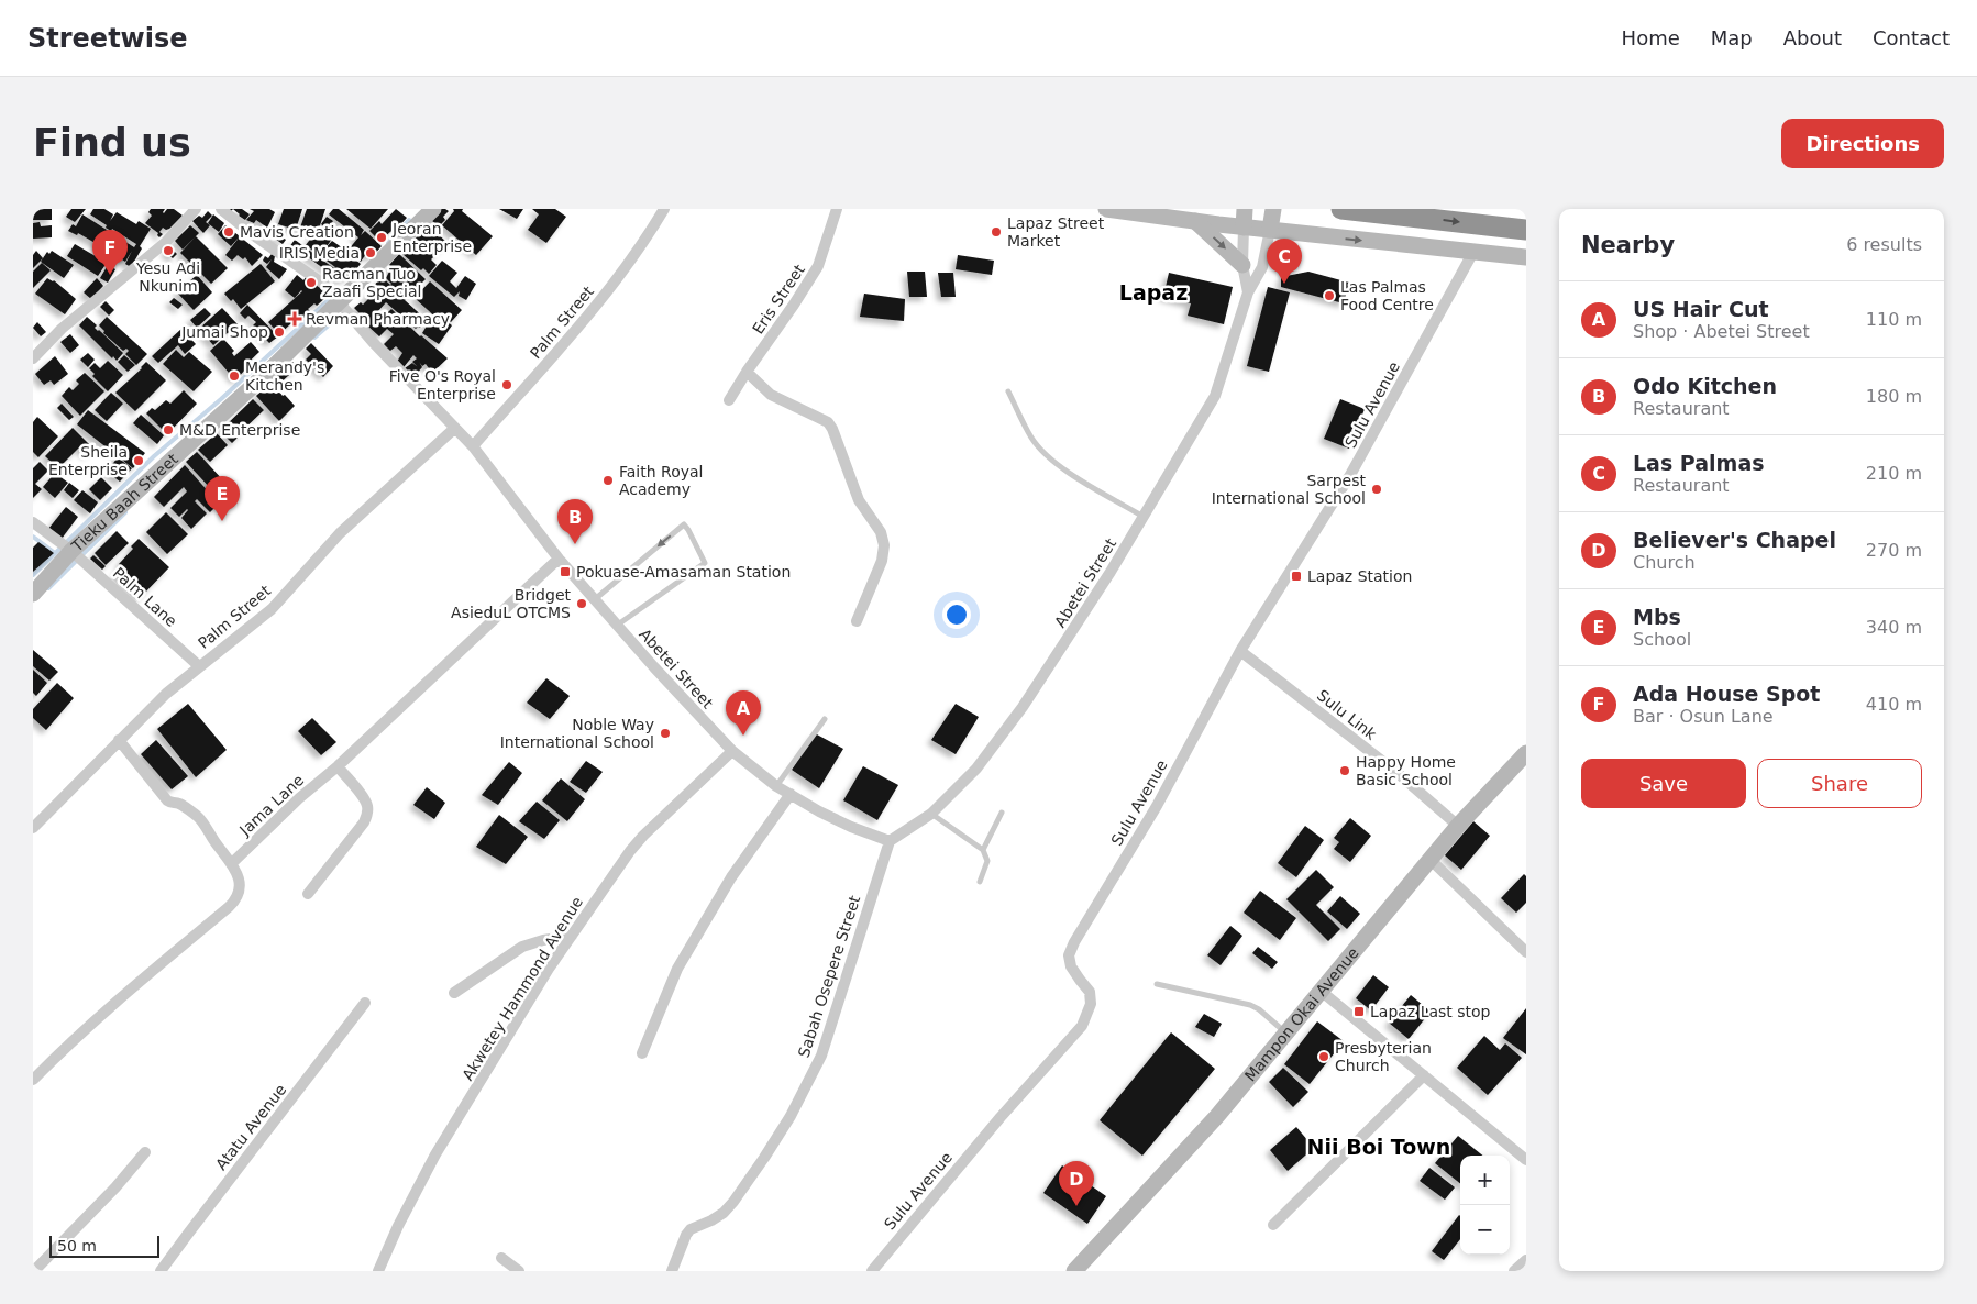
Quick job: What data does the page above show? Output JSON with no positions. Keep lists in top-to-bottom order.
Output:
{
  "streets": {
    "street": [
      "Eris Street",
      "Palm Street",
      "Sulu Avenue",
      "Tieku Baah Street",
      "Abetei Street",
      "Palm Lane",
      "Sulu Link",
      "Jama Lane",
      "Sabah Osepere Street",
      "Akwetey Hammond Avenue",
      "Mampon Okai Avenue",
      "Atatu Avenue"
    ]
  },
  "crossings": [
    ["Palm Street", "Abetei Street"],
    ["Palm Street", "Palm Lane"],
    ["Sulu Avenue", "Sulu Link"],
    ["Tieku Baah Street", "Abetei Street"],
    ["Tieku Baah Street", "Palm Lane"],
    ["Abetei Street", "Jama Lane"],
    ["Abetei Street", "Sabah Osepere Street"],
    ["Abetei Street", "Akwetey Hammond Avenue"],
    ["Sulu Link", "Mampon Okai Avenue"]
  ],
  "districts": ["Lapaz", "Nii Boi Town"],
  "places": {
    "other": [
      "Mavis Creation",
      "Lapaz Street Market",
      "Jeoran Enterprise",
      "Yesu Adi Nkunim",
      "IRIS Media",
      "Racman Tuo Zaafi Special",
      "Las Palmas Food Centre",
      "Jumai Shop",
      "Merandy's Kitchen",
      "Five O's Royal Enterprise",
      "M&D Enterprise",
      "Sheila Enterprise",
      "Faith Royal Academy",
      "Sarpest International School",
      "Bridget AsieduL OTCMS",
      "Noble Way International School",
      "Happy Home Basic School",
      "Presbyterian Church"
    ],
    "health": ["Revman Pharmacy"],
    "transit": ["Pokuase-Amasaman Station", "Lapaz Station", "Lapaz Last stop"]
  },
  "scale_bar": "50 m",
  "page": {
    "header": "Streetwise",
    "nav": [
      "Home",
      "Map",
      "About",
      "Contact"
    ],
    "buttons": [
      "Directions",
      ["Save", "Share"]
    ],
    "title": "Find us",
    "heading": ["Nearby", "6 results"],
    "pins": [
      "F",
      "C",
      "E",
      "B",
      "A",
      "D"
    ],
    "list": [
      {
        "mark": "A",
        "name": "US Hair Cut",
        "note": "Shop · Abetei Street",
        "value": "110 m"
      },
      {
        "mark": "B",
        "name": "Odo Kitchen",
        "note": "Restaurant",
        "value": "180 m"
      },
      {
        "mark": "C",
        "name": "Las Palmas",
        "note": "Restaurant",
        "value": "210 m"
      },
      {
        "mark": "D",
        "name": "Believer's Chapel",
        "note": "Church",
        "value": "270 m"
      },
      {
        "mark": "E",
        "name": "Mbs",
        "note": "School",
        "value": "340 m"
      },
      {
        "mark": "F",
        "name": "Ada House Spot",
        "note": "Bar · Osun Lane",
        "value": "410 m"
      }
    ],
    "map_buttons": ["+", "−"],
    "scale": "50 m"
  }
}
